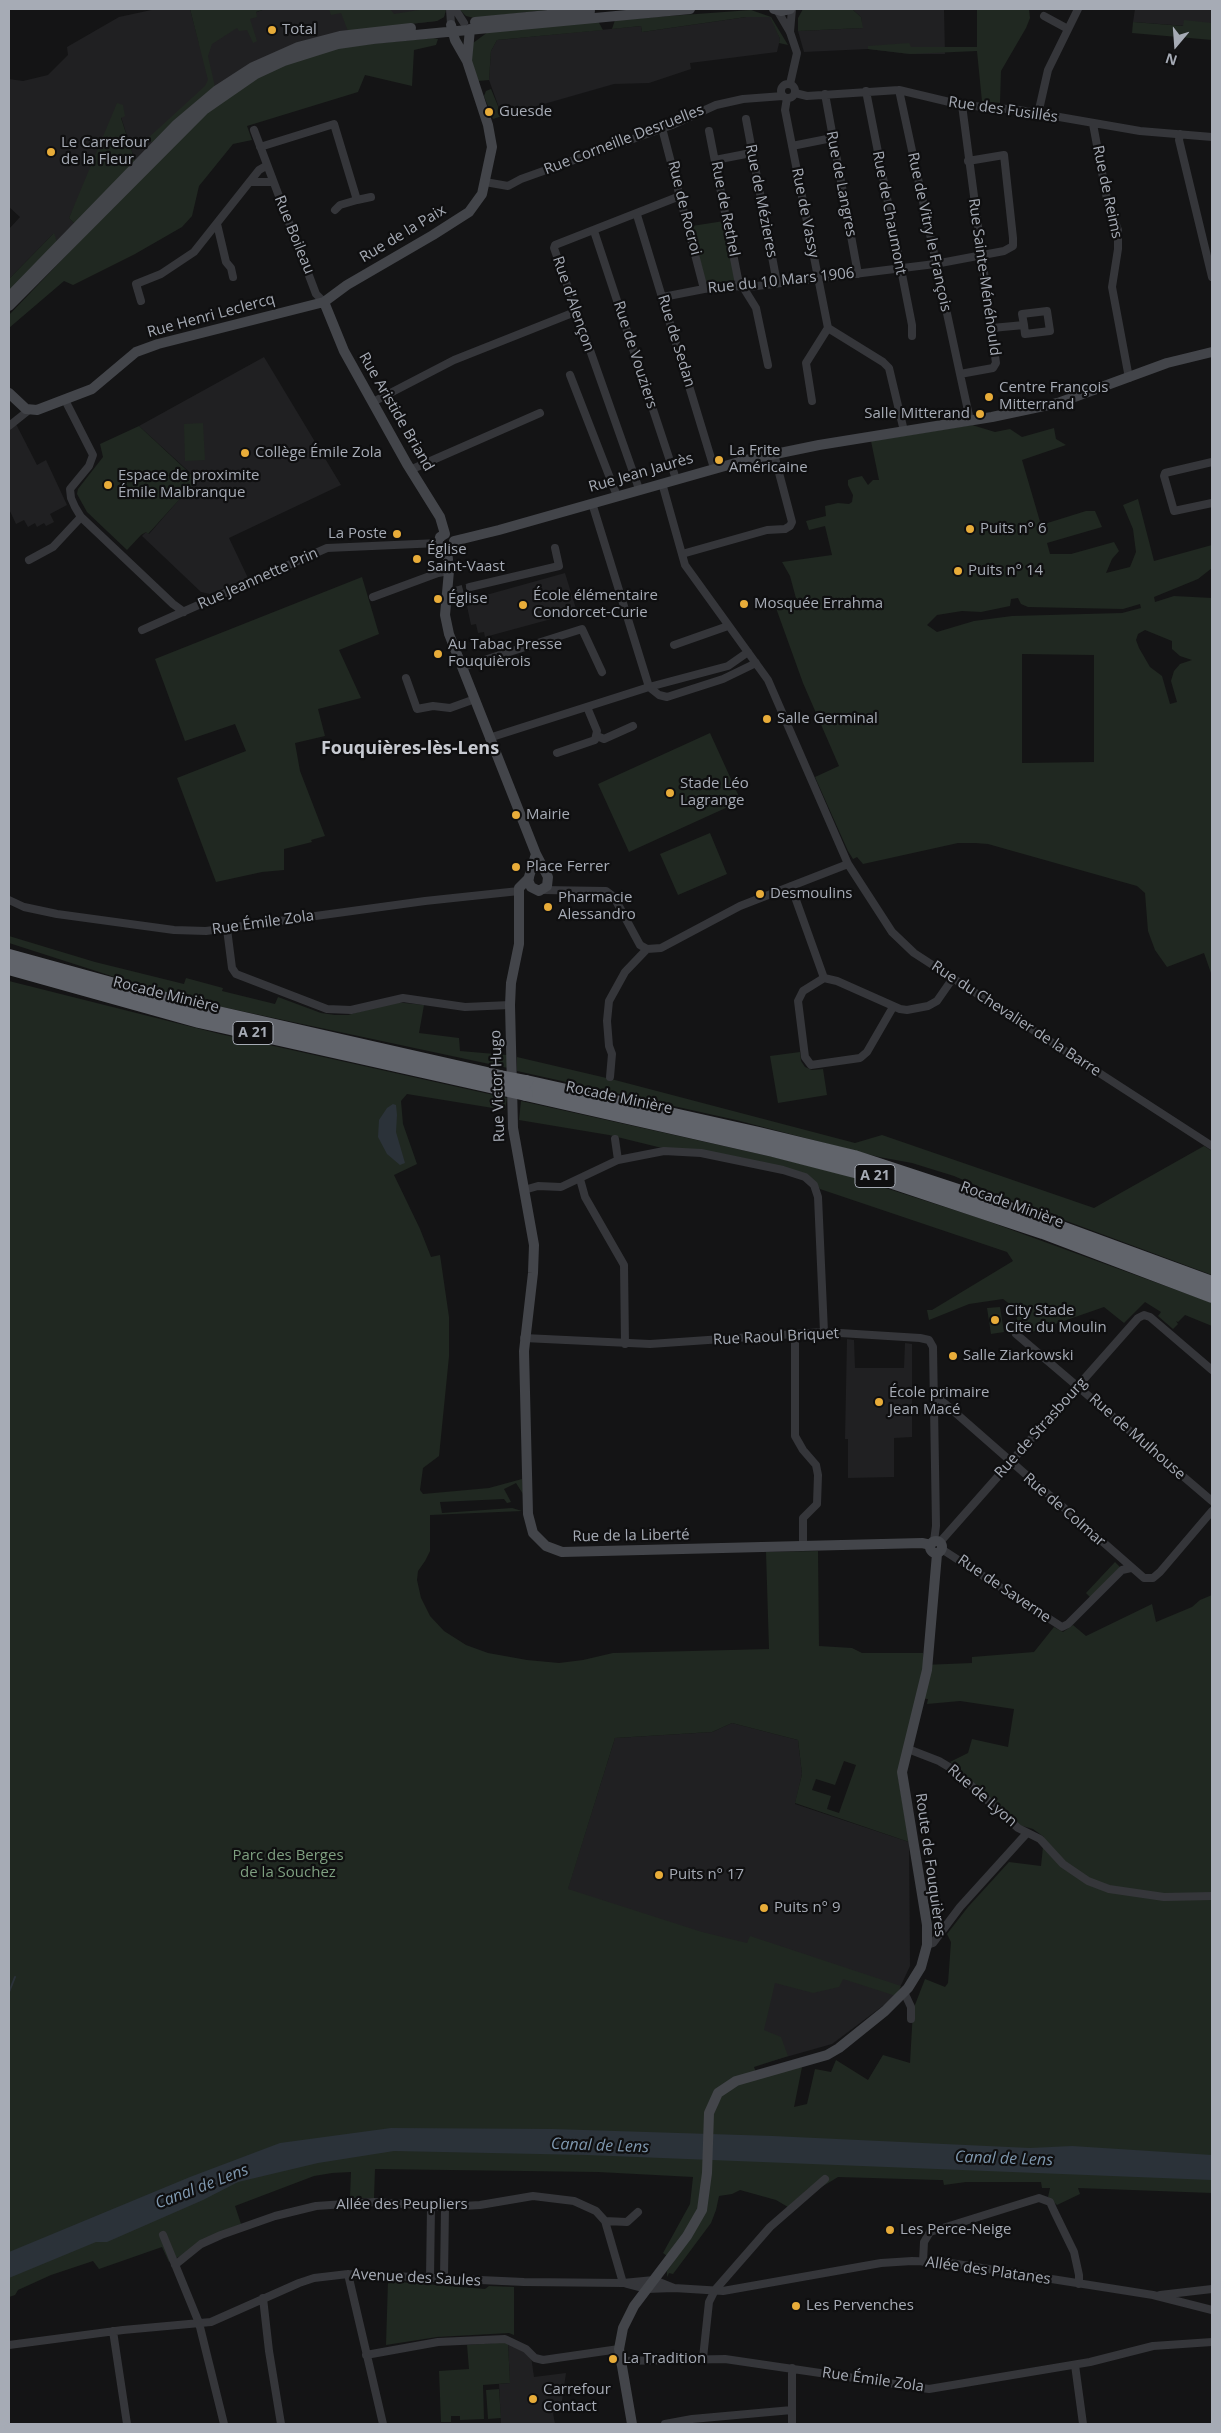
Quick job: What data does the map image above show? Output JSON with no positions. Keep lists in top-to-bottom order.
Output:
{
  "streets": {
    "highway": ["Rocade Minière", "A 21"],
    "street": [
      "Rue des Fusillés",
      "Rue Corneille Desruelles",
      "Rue de Langres",
      "Rue de Reims",
      "Rue de Mézieres",
      "Rue de Rocroi",
      "Rue de Rethel",
      "Rue de Vassy",
      "Rue de Chaumont",
      "Rue de Vitry le François",
      "Rue de la Paix",
      "Rue Boileau",
      "Rue Sainte-Ménéhould",
      "Rue du 10 Mars 1906",
      "Rue d'Alençon",
      "Rue Henri Leclercq",
      "Rue de Sedan",
      "Rue de Vouziers",
      "Rue Aristide Briand",
      "Rue Jean Jaurès",
      "Rue Jeannette Prin",
      "Rue Émile Zola",
      "Rue du Chevalier de la Barre",
      "Rue Victor Hugo",
      "Rue Raoul Briquet",
      "Rue de Strasbourg",
      "Rue de Mulhouse",
      "Rue de Colmar",
      "Rue de la Liberté",
      "Rue de Saverne",
      "Rue de Lyon",
      "Route de Fouquières",
      "Allée des Peupliers",
      "Allée des Platanes",
      "Avenue des Saules"
    ]
  },
  "crossings": [
    ["Rue des Fusillés", "Rue Corneille Desruelles"],
    ["Rue des Fusillés", "Rue de Langres"],
    ["Rue des Fusillés", "Rue de Reims"],
    ["Rue des Fusillés", "Rue de Chaumont"],
    ["Rue des Fusillés", "Rue de Vitry le François"],
    ["Rue des Fusillés", "Rue Sainte-Ménéhould"],
    ["Rue Corneille Desruelles", "Rue de Rocroi"],
    ["Rue Corneille Desruelles", "Rue de Vassy"],
    ["Rue Corneille Desruelles", "Rue de la Paix"],
    ["Rue de Langres", "Rue du 10 Mars 1906"],
    ["Rue de Reims", "Rue Jean Jaurès"],
    ["Rue de Mézieres", "Rue du 10 Mars 1906"],
    ["Rue de Rocroi", "Rue du 10 Mars 1906"],
    ["Rue de Rocroi", "Rue d'Alençon"],
    ["Rue de Rethel", "Rue du 10 Mars 1906"],
    ["Rue de Vassy", "Rue du 10 Mars 1906"],
    ["Rue de Chaumont", "Rue du 10 Mars 1906"],
    ["Rue de Vitry le François", "Rue Sainte-Ménéhould"],
    ["Rue de Vitry le François", "Rue du 10 Mars 1906"],
    ["Rue de la Paix", "Rue Boileau"],
    ["Rue de la Paix", "Rue Henri Leclercq"],
    ["Rue de la Paix", "Rue Aristide Briand"],
    ["Rue Boileau", "Rue Henri Leclercq"],
    ["Rue Boileau", "Rue Aristide Briand"],
    ["Rue Sainte-Ménéhould", "Rue du 10 Mars 1906"],
    ["Rue du 10 Mars 1906", "Rue de Sedan"],
    ["Rue d'Alençon", "Rue de Sedan"],
    ["Rue d'Alençon", "Rue de Vouziers"],
    ["Rue d'Alençon", "Rue Jean Jaurès"],
    ["Rue Henri Leclercq", "Rue Aristide Briand"],
    ["Rue de Sedan", "Rue Jean Jaurès"],
    ["Rue de Vouziers", "Rue Jean Jaurès"],
    ["Rue Aristide Briand", "Rue Jean Jaurès"],
    ["Rue Aristide Briand", "Rue Jeannette Prin"],
    ["Rue Jean Jaurès", "Rue Jeannette Prin"],
    ["Rue Jean Jaurès", "Rue du Chevalier de la Barre"],
    ["Rue Émile Zola", "Rue Victor Hugo"],
    ["Rue Victor Hugo", "Rue Raoul Briquet"],
    ["Rue Victor Hugo", "Rue de la Liberté"],
    ["Rue Raoul Briquet", "Rue de Strasbourg"],
    ["Rue Raoul Briquet", "Rue de Colmar"],
    ["Rue Raoul Briquet", "Rue de la Liberté"],
    ["Rue Raoul Briquet", "Rue de Saverne"],
    ["Rue Raoul Briquet", "Route de Fouquières"],
    ["Rue de Strasbourg", "Rue de Mulhouse"],
    ["Rue de Strasbourg", "Rue de Colmar"],
    ["Rue de Strasbourg", "Rue de la Liberté"],
    ["Rue de Strasbourg", "Rue de Saverne"],
    ["Rue de Strasbourg", "Route de Fouquières"],
    ["Rue de Colmar", "Rue de Saverne"],
    ["Rue de la Liberté", "Rue de Saverne"],
    ["Rue de la Liberté", "Route de Fouquières"],
    ["Rue de Saverne", "Route de Fouquières"],
    ["Rue de Lyon", "Route de Fouquières"],
    ["Route de Fouquières", "Allée des Platanes"],
    ["Route de Fouquières", "Avenue des Saules"],
    ["Allée des Platanes", "Avenue des Saules"]
  ],
  "districts": ["Fouquières-lès-Lens"],
  "water": ["Canal de Lens"],
  "parks": ["Parc des Berges de la Souchez"],
  "places": [
    "Total",
    "Guesde",
    "Le Carrefour de la Fleur",
    "Centre François Mitterrand",
    "Salle Mitterand",
    "Collège Émile Zola",
    "La Frite Américaine",
    "Espace de proximite Émile Malbranque",
    "Puits n° 6",
    "La Poste",
    "Église Saint-Vaast",
    "Puits n° 14",
    "Église",
    "Mosquée Errahma",
    "École élémentaire Condorcet-Curie",
    "Au Tabac Presse Fouquièrois",
    "Salle Germinal",
    "Stade Léo Lagrange",
    "Mairie",
    "Place Ferrer",
    "Desmoulins",
    "Pharmacie Alessandro",
    "City Stade Cite du Moulin",
    "Salle Ziarkowski",
    "École primaire Jean Macé",
    "Puits n° 17",
    "Puits n° 9",
    "Les Perce-Neige",
    "Les Pervenches",
    "La Tradition",
    "Carrefour Contact"
  ],
  "north": "bottom"
}
